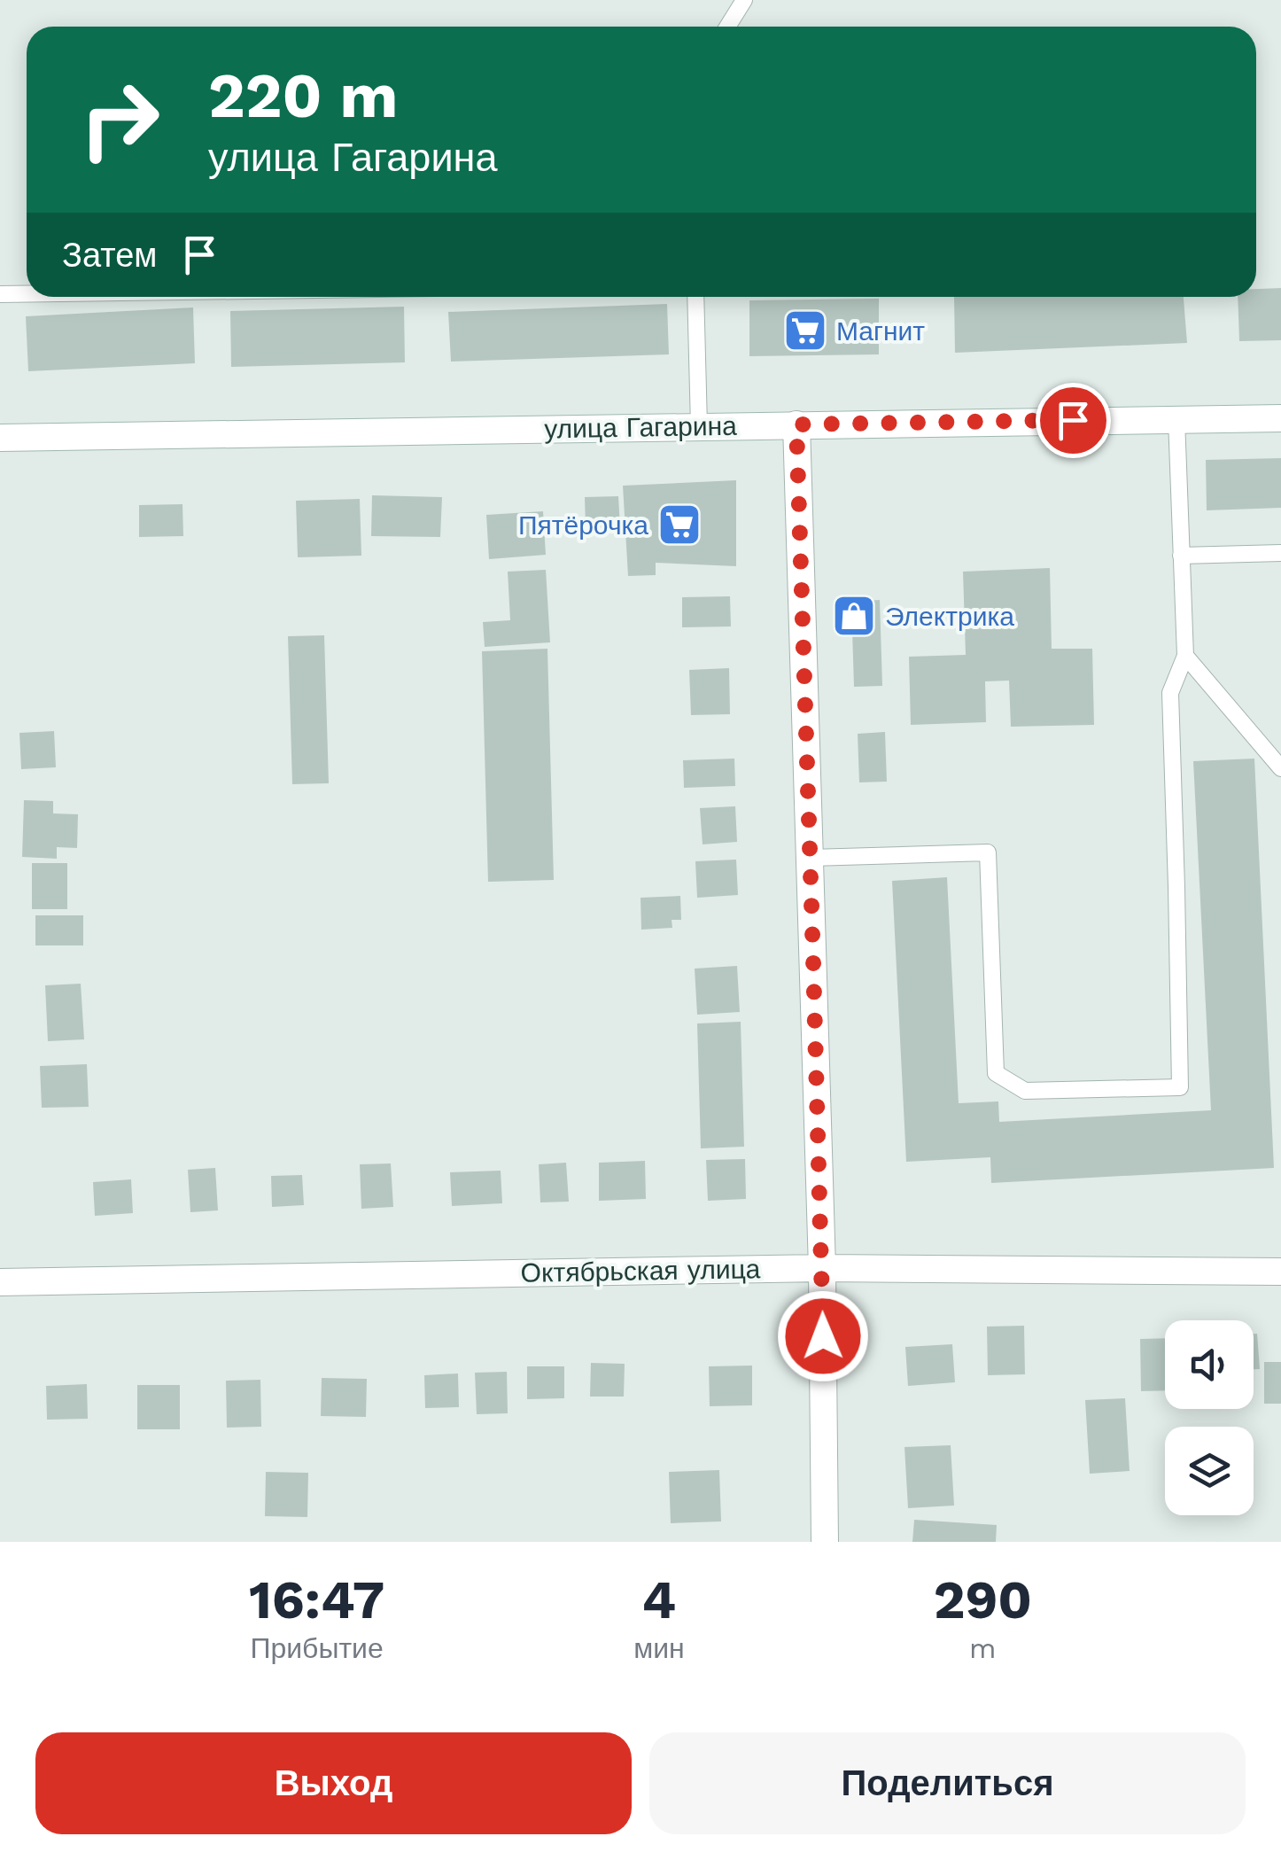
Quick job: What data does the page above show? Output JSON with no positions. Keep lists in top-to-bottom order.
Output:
{
  "streets": {
    "street": ["улица Гагарина", "Октябрьская улица"]
  },
  "places": {
    "supermarket": ["Магнит", "Пятёрочка"],
    "shop": ["Электрика"]
  },
  "page": {
    "turn": ["220 m", "улица Гагарина"],
    "then": "Затем",
    "eta": [
      "16:47",
      "Прибытие",
      "4",
      "мин",
      "290",
      "m"
    ],
    "buttons": ["Выход", "Поделиться"]
  }
}
